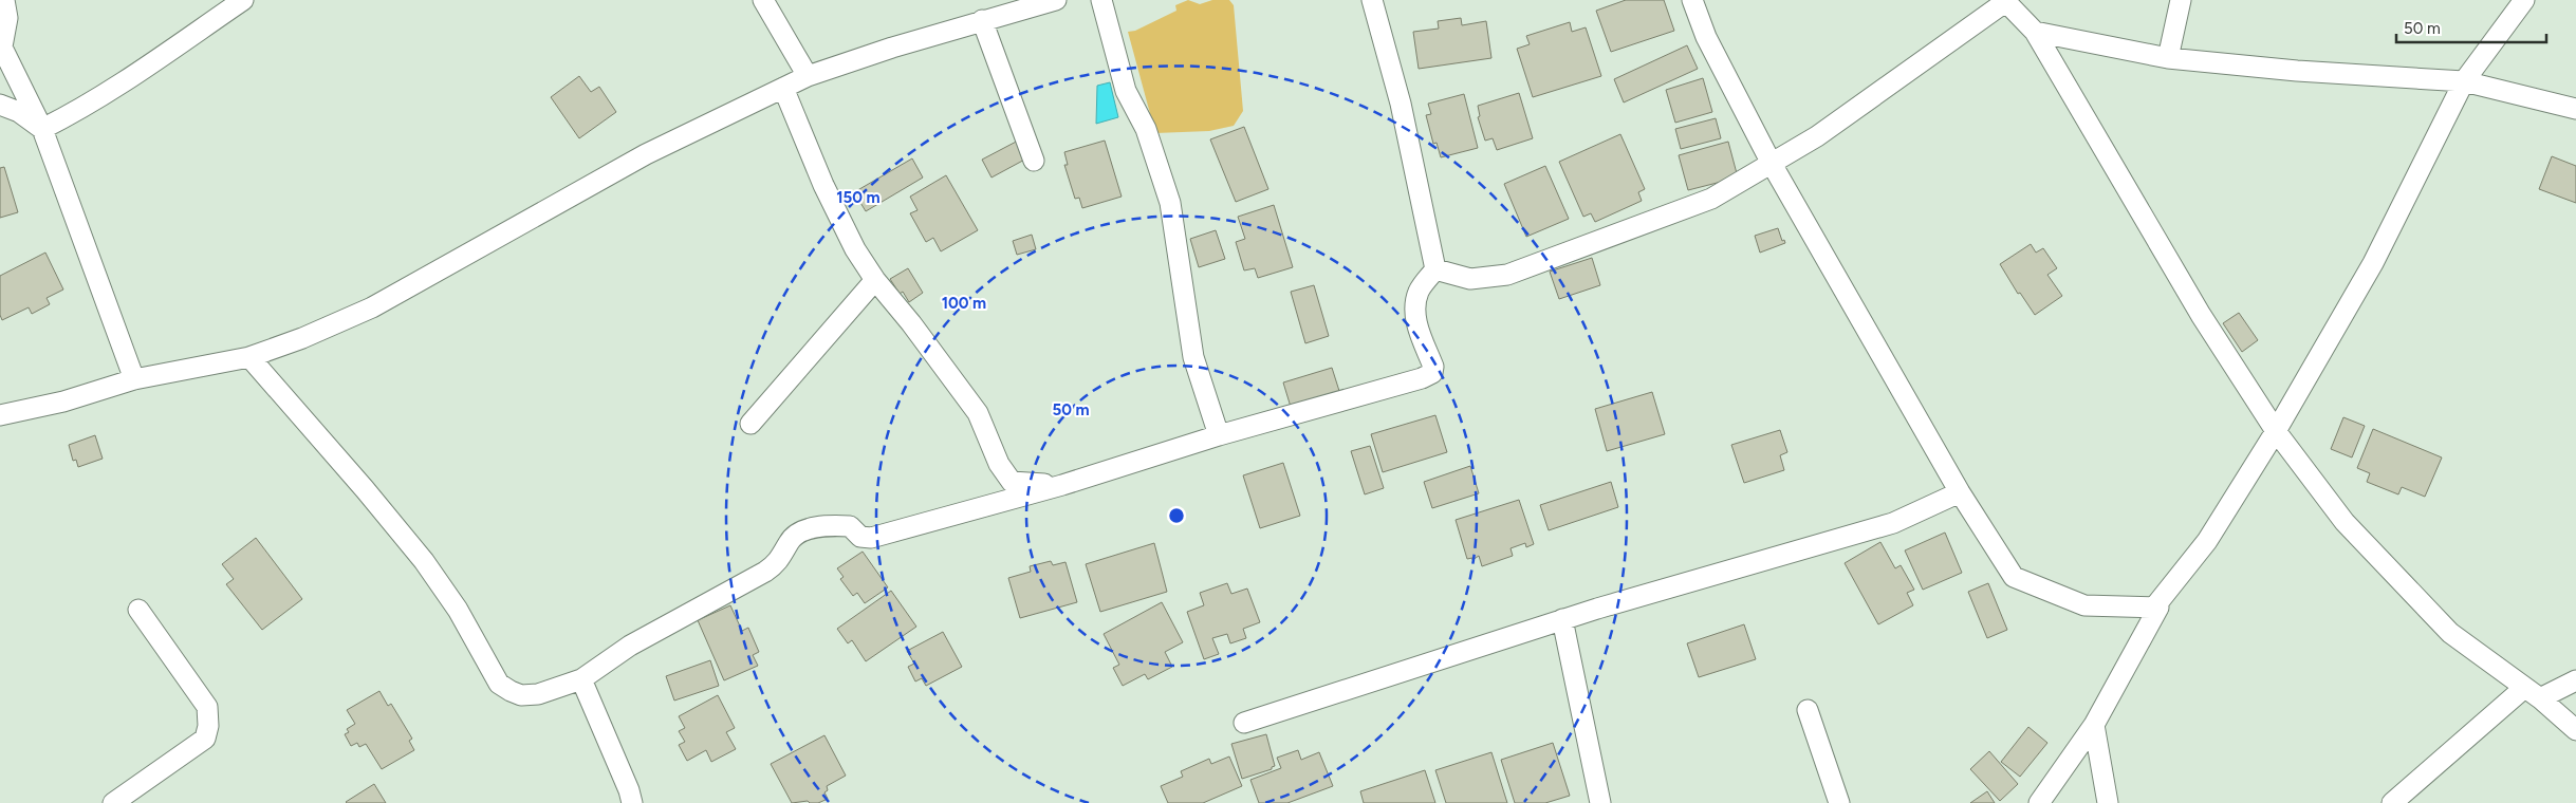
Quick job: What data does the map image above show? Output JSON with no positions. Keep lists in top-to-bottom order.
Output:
{
  "scale_bar": "50 m",
  "rings": ["150 m", "100 m", "50 m"]
}
